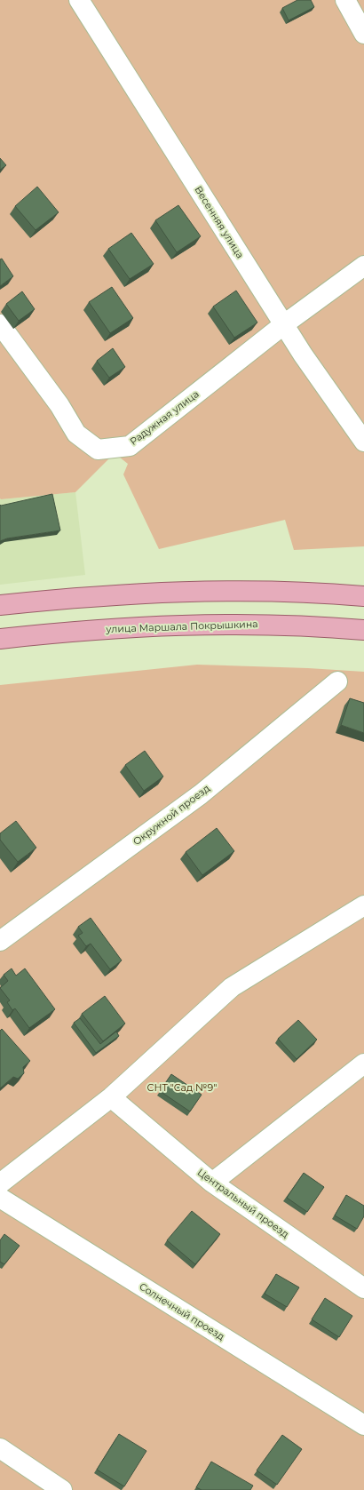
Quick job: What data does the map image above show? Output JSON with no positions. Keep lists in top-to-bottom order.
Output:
{
  "streets": {
    "main road": ["улица Маршала Покрышкина"],
    "street": [
      "Весенняя улица",
      "Радужная улица",
      "Окружной проезд",
      "Центральный проезд",
      "Солнечный проезд"
    ]
  },
  "crossings": [
    ["Весенняя улица", "Радужная улица"]
  ],
  "parks": ["СНТ \"Сад №9\""]
}
